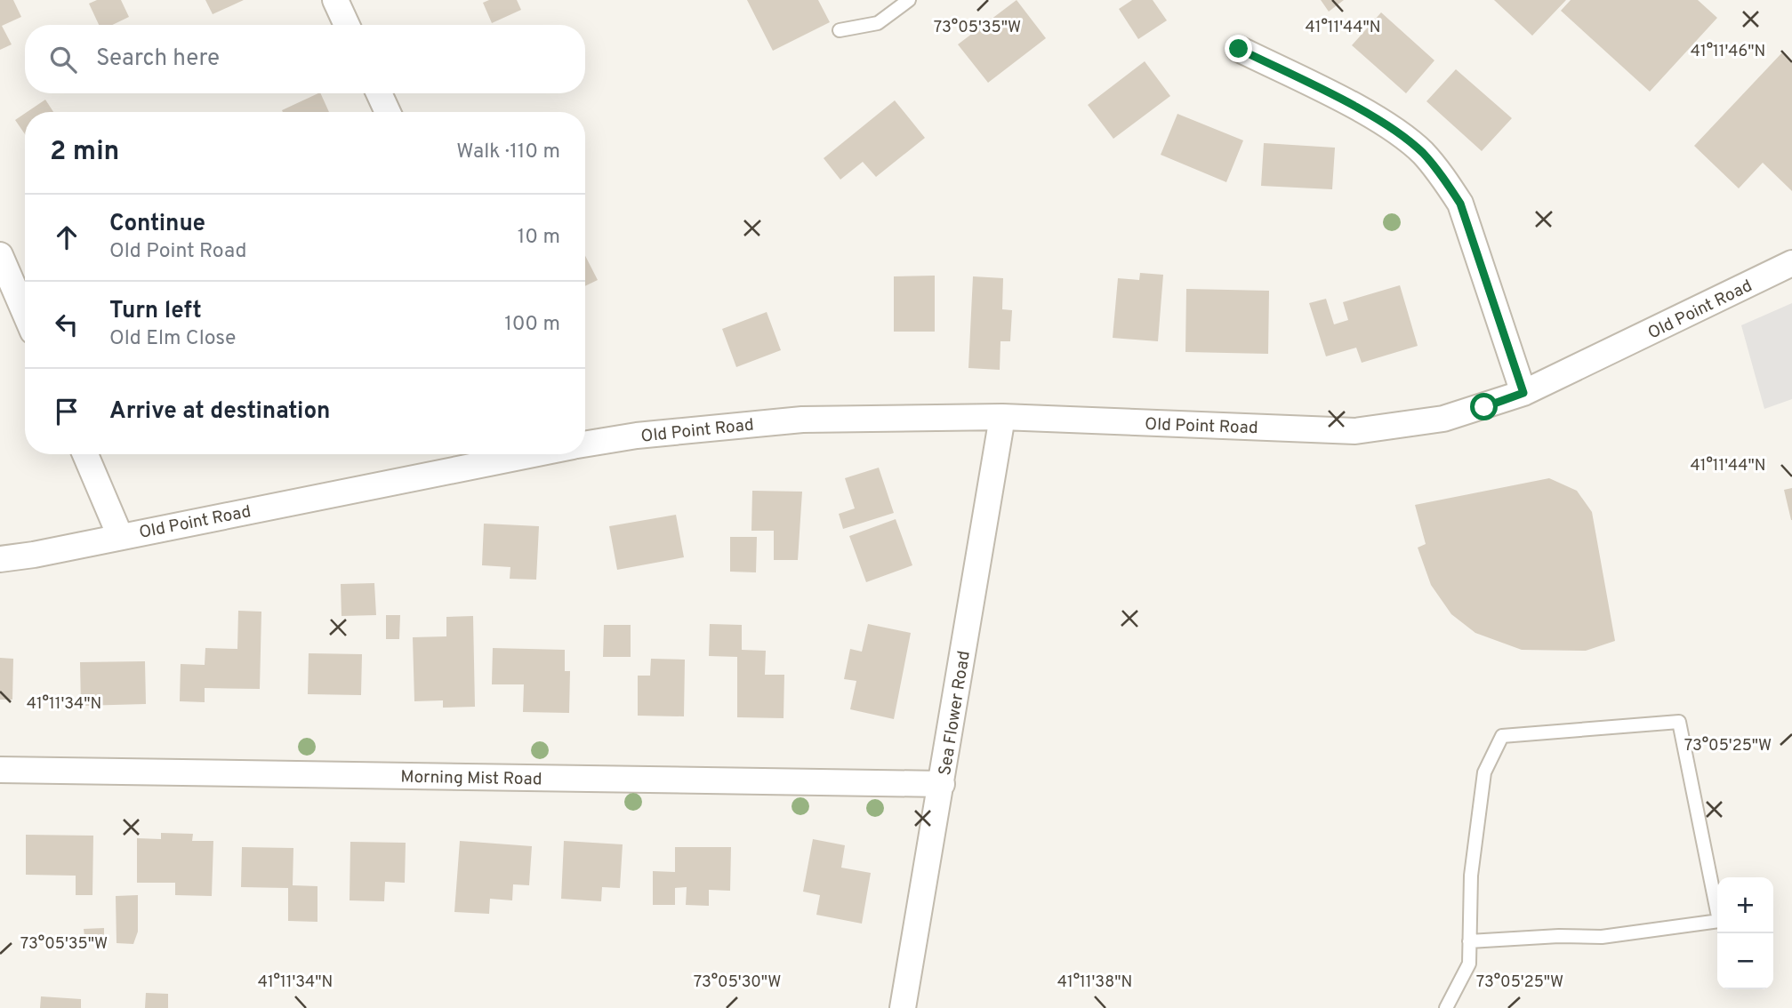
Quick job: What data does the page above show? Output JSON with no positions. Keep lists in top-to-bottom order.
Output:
{
  "streets": {
    "street": ["Old Point Road", "Sea Flower Road", "Morning Mist Road"]
  },
  "crossings": [
    ["Old Point Road", "Sea Flower Road"],
    ["Sea Flower Road", "Morning Mist Road"]
  ],
  "page": {
    "search": "Search here",
    "heading": ["2 min", "Walk · 110 m"],
    "list": [
      ["Continue", "Old Point Road", "10 m"],
      ["Turn left", "Old Elm Close", "100 m"],
      "Arrive at destination"
    ],
    "map_buttons": ["+", "−"]
  },
  "coordinates": [
    "73°05'35\"W",
    "41°11'44\"N",
    "41°11'46\"N",
    "41°11'34\"N",
    "73°05'25\"W",
    "41°11'38\"N",
    "73°05'30\"W"
  ]
}
